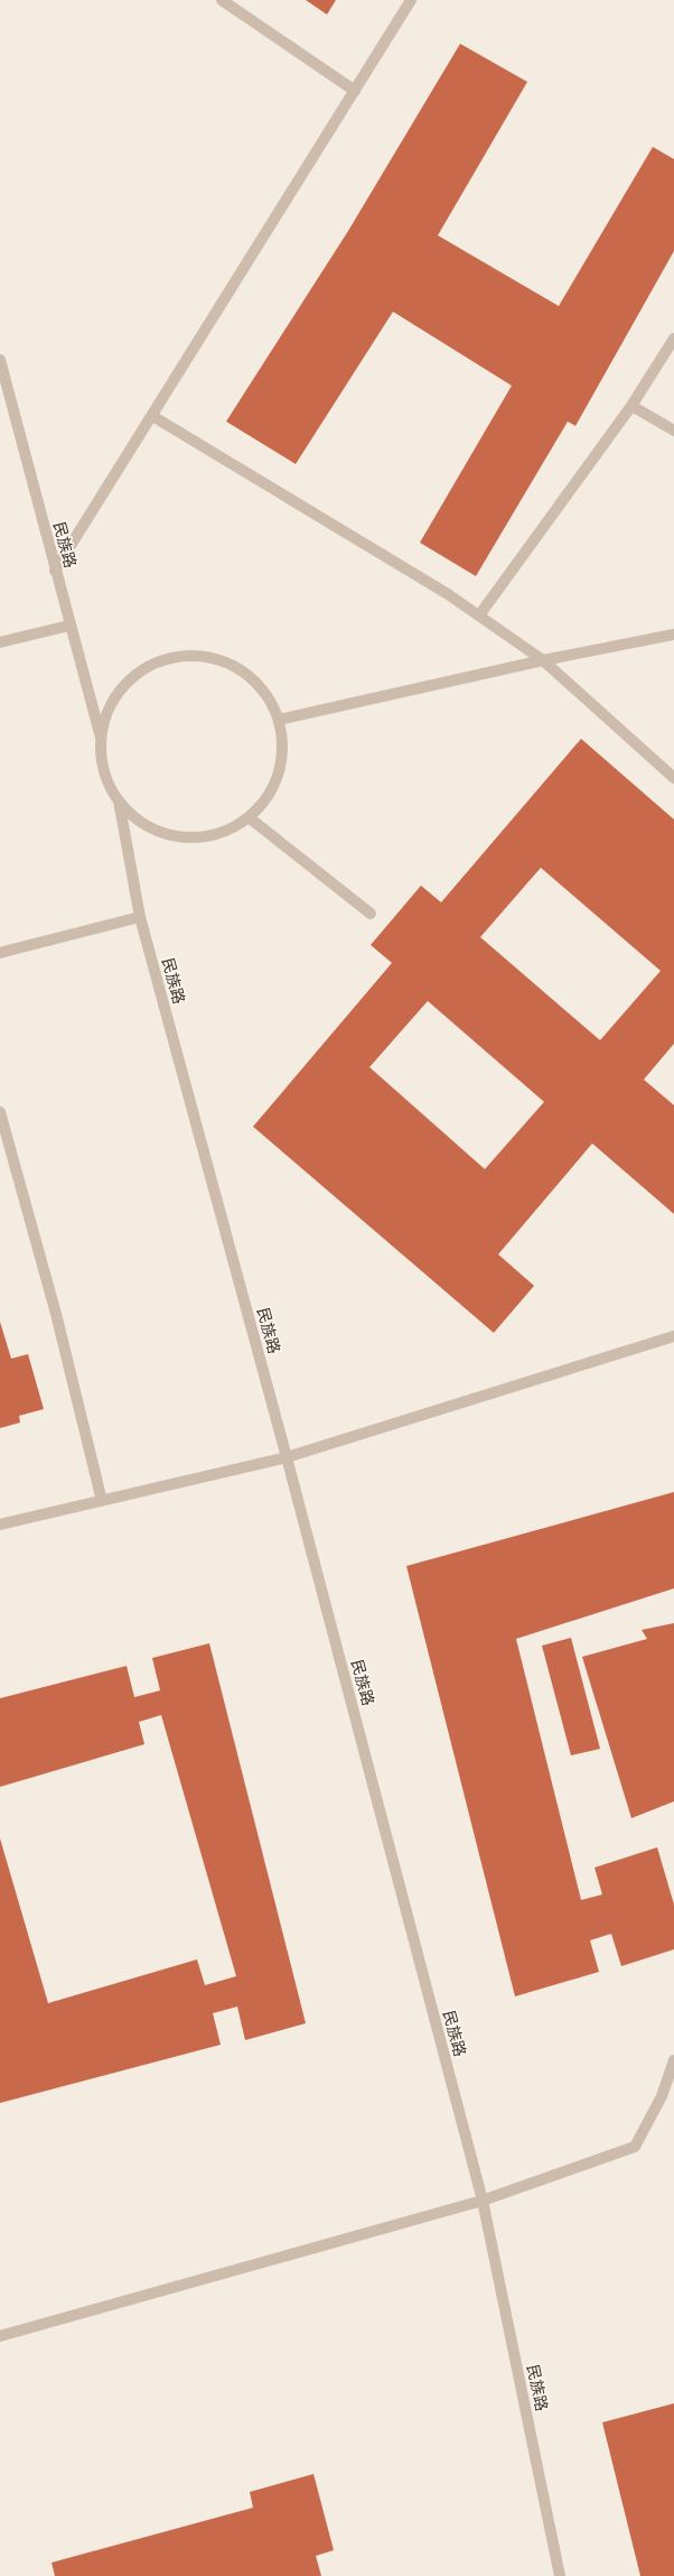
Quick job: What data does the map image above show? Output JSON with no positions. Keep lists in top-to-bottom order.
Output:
{
  "streets": {
    "lane": ["民族路"]
  }
}
